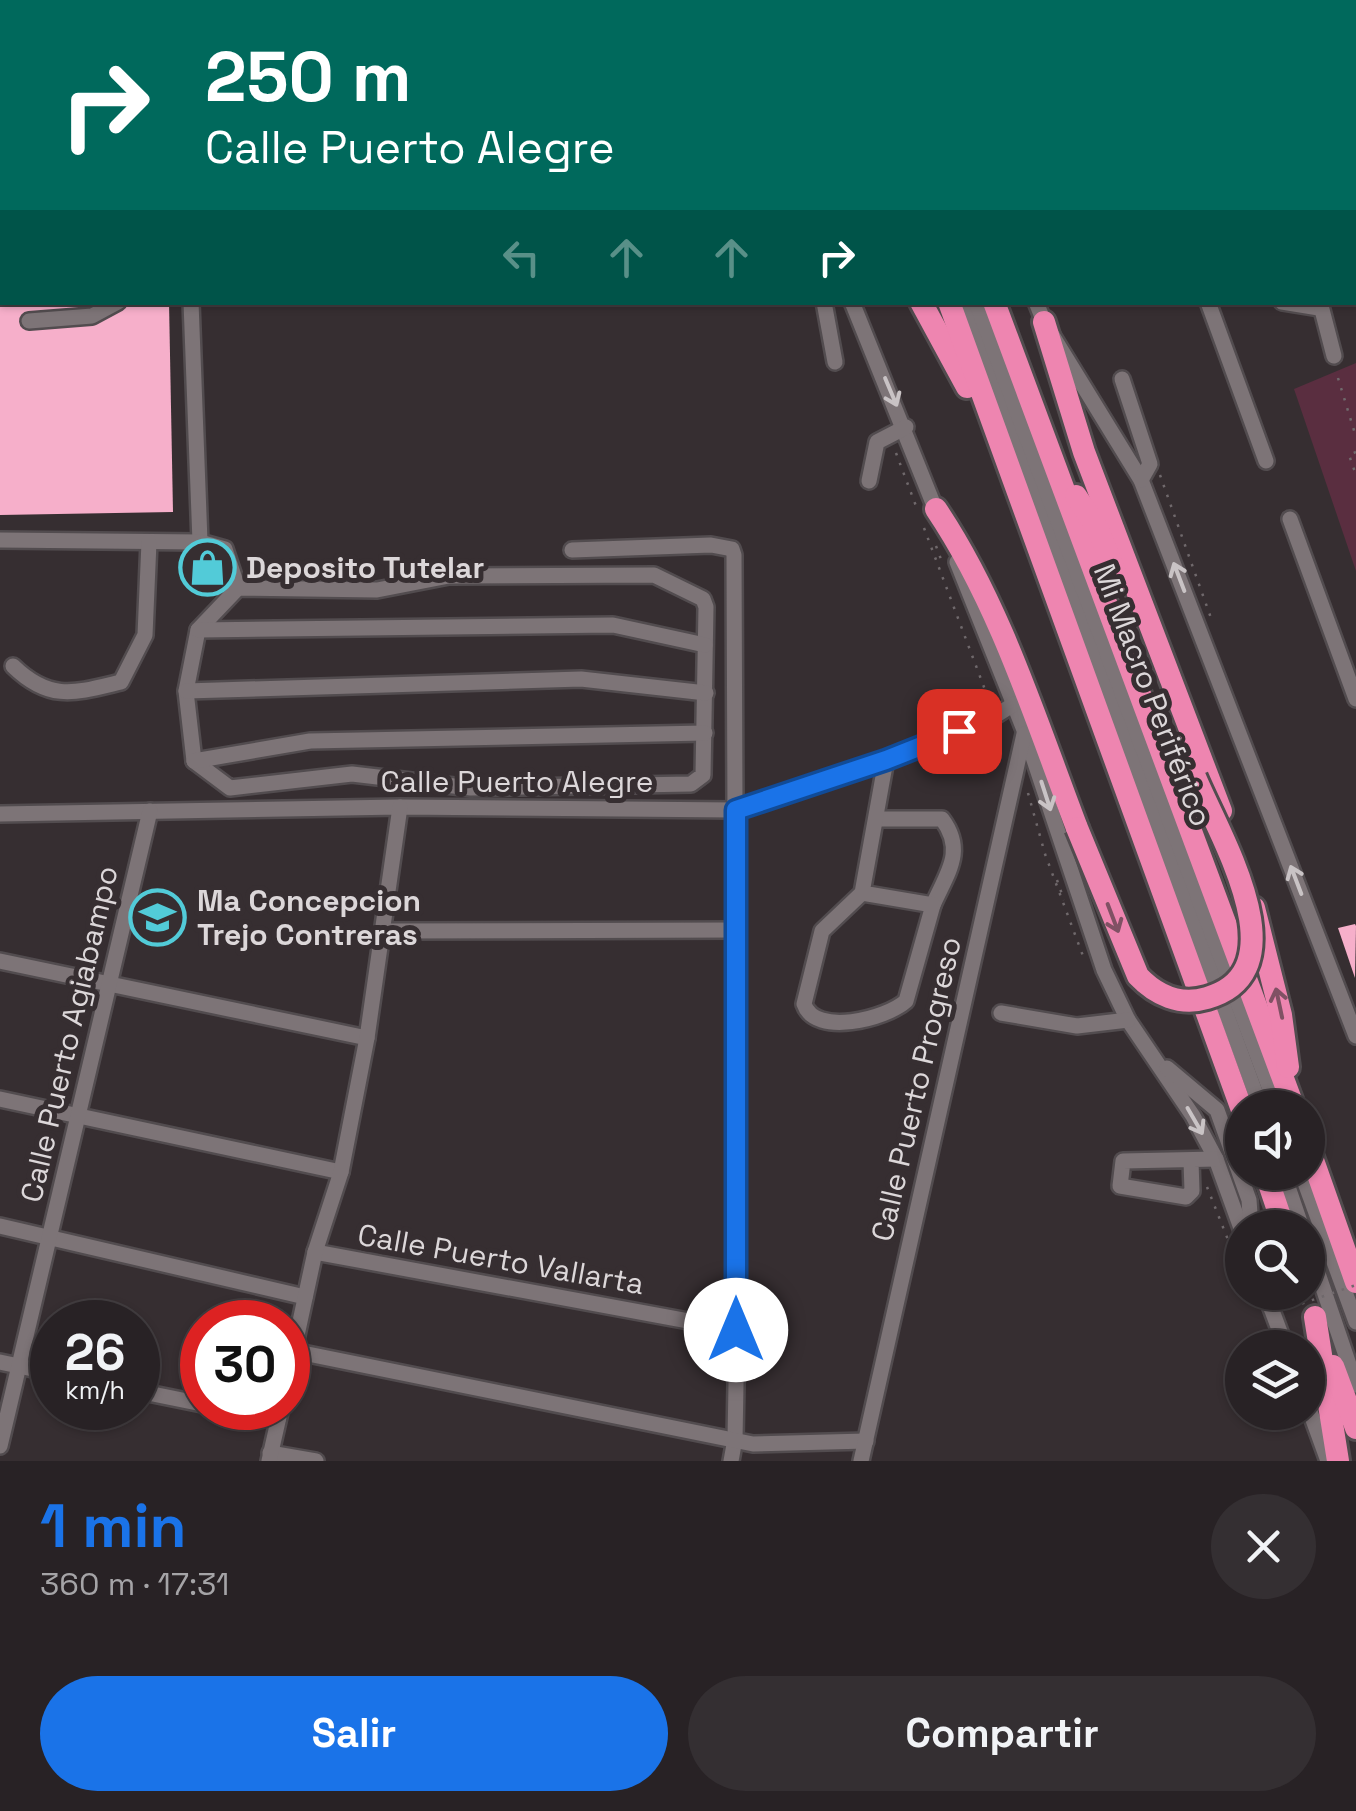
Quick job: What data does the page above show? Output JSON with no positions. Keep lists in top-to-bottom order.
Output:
{
  "streets": {
    "street": [
      "Mi Macro Periférico",
      "Calle Puerto Alegre",
      "Calle Puerto Agiabampo",
      "Calle Puerto Progreso",
      "Calle Puerto Vallarta"
    ]
  },
  "crossings": [
    ["Calle Puerto Alegre", "Calle Puerto Agiabampo"]
  ],
  "places": {
    "shop": ["Deposito Tutelar"],
    "school or university": ["Ma Concepcion Trejo Contreras"]
  },
  "page": {
    "turn": ["250 m", "Calle Puerto Alegre"],
    "speed": "26 km/h",
    "limit": "30",
    "heading": ["1 min", "360 m · 17:31"],
    "buttons": ["Salir", "Compartir"]
  }
}
